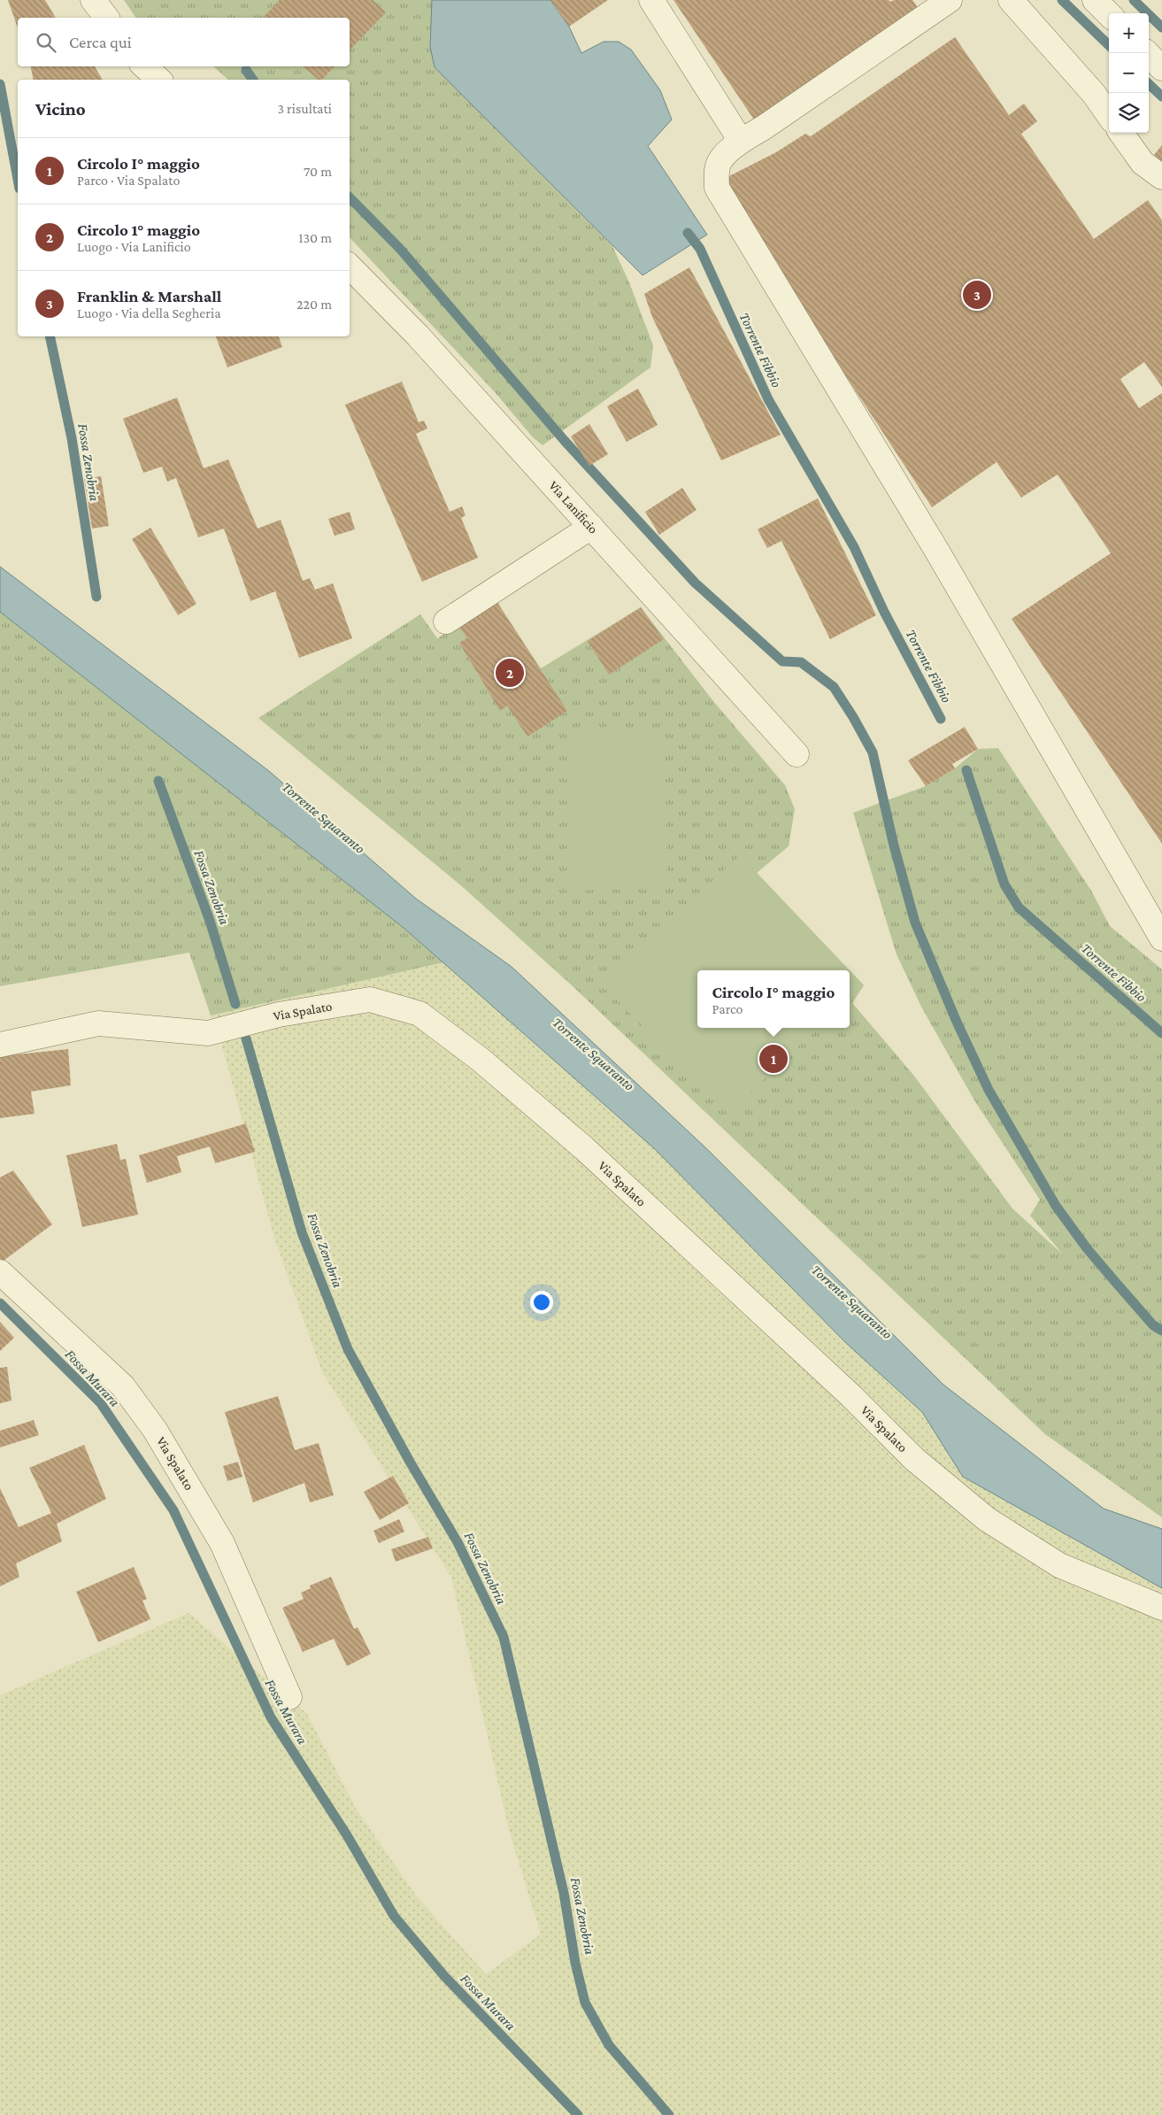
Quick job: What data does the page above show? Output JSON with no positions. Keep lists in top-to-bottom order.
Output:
{
  "streets": {
    "street": ["Via Lanificio", "Via Spalato"]
  },
  "water": [
    "Torrente Fibbio",
    "Fossa Zenobria",
    "Torrente Squaranto",
    "Fossa Murara"
  ],
  "page": {
    "map_buttons": ["+", "−"],
    "search": "Cerca qui",
    "heading": ["Vicino", "3 risultati"],
    "list": [
      {
        "mark": "1",
        "name": "Circolo I° maggio",
        "note": "Parco · Via Spalato",
        "value": "70 m"
      },
      {
        "mark": "2",
        "name": "Circolo 1° maggio",
        "note": "Luogo · Via Lanificio",
        "value": "130 m"
      },
      {
        "mark": "3",
        "name": "Franklin & Marshall",
        "note": "Luogo · Via della Segheria",
        "value": "220 m"
      }
    ],
    "pins": ["3", "2", "1"],
    "popup": ["Circolo I° maggio", "Parco"]
  }
}
